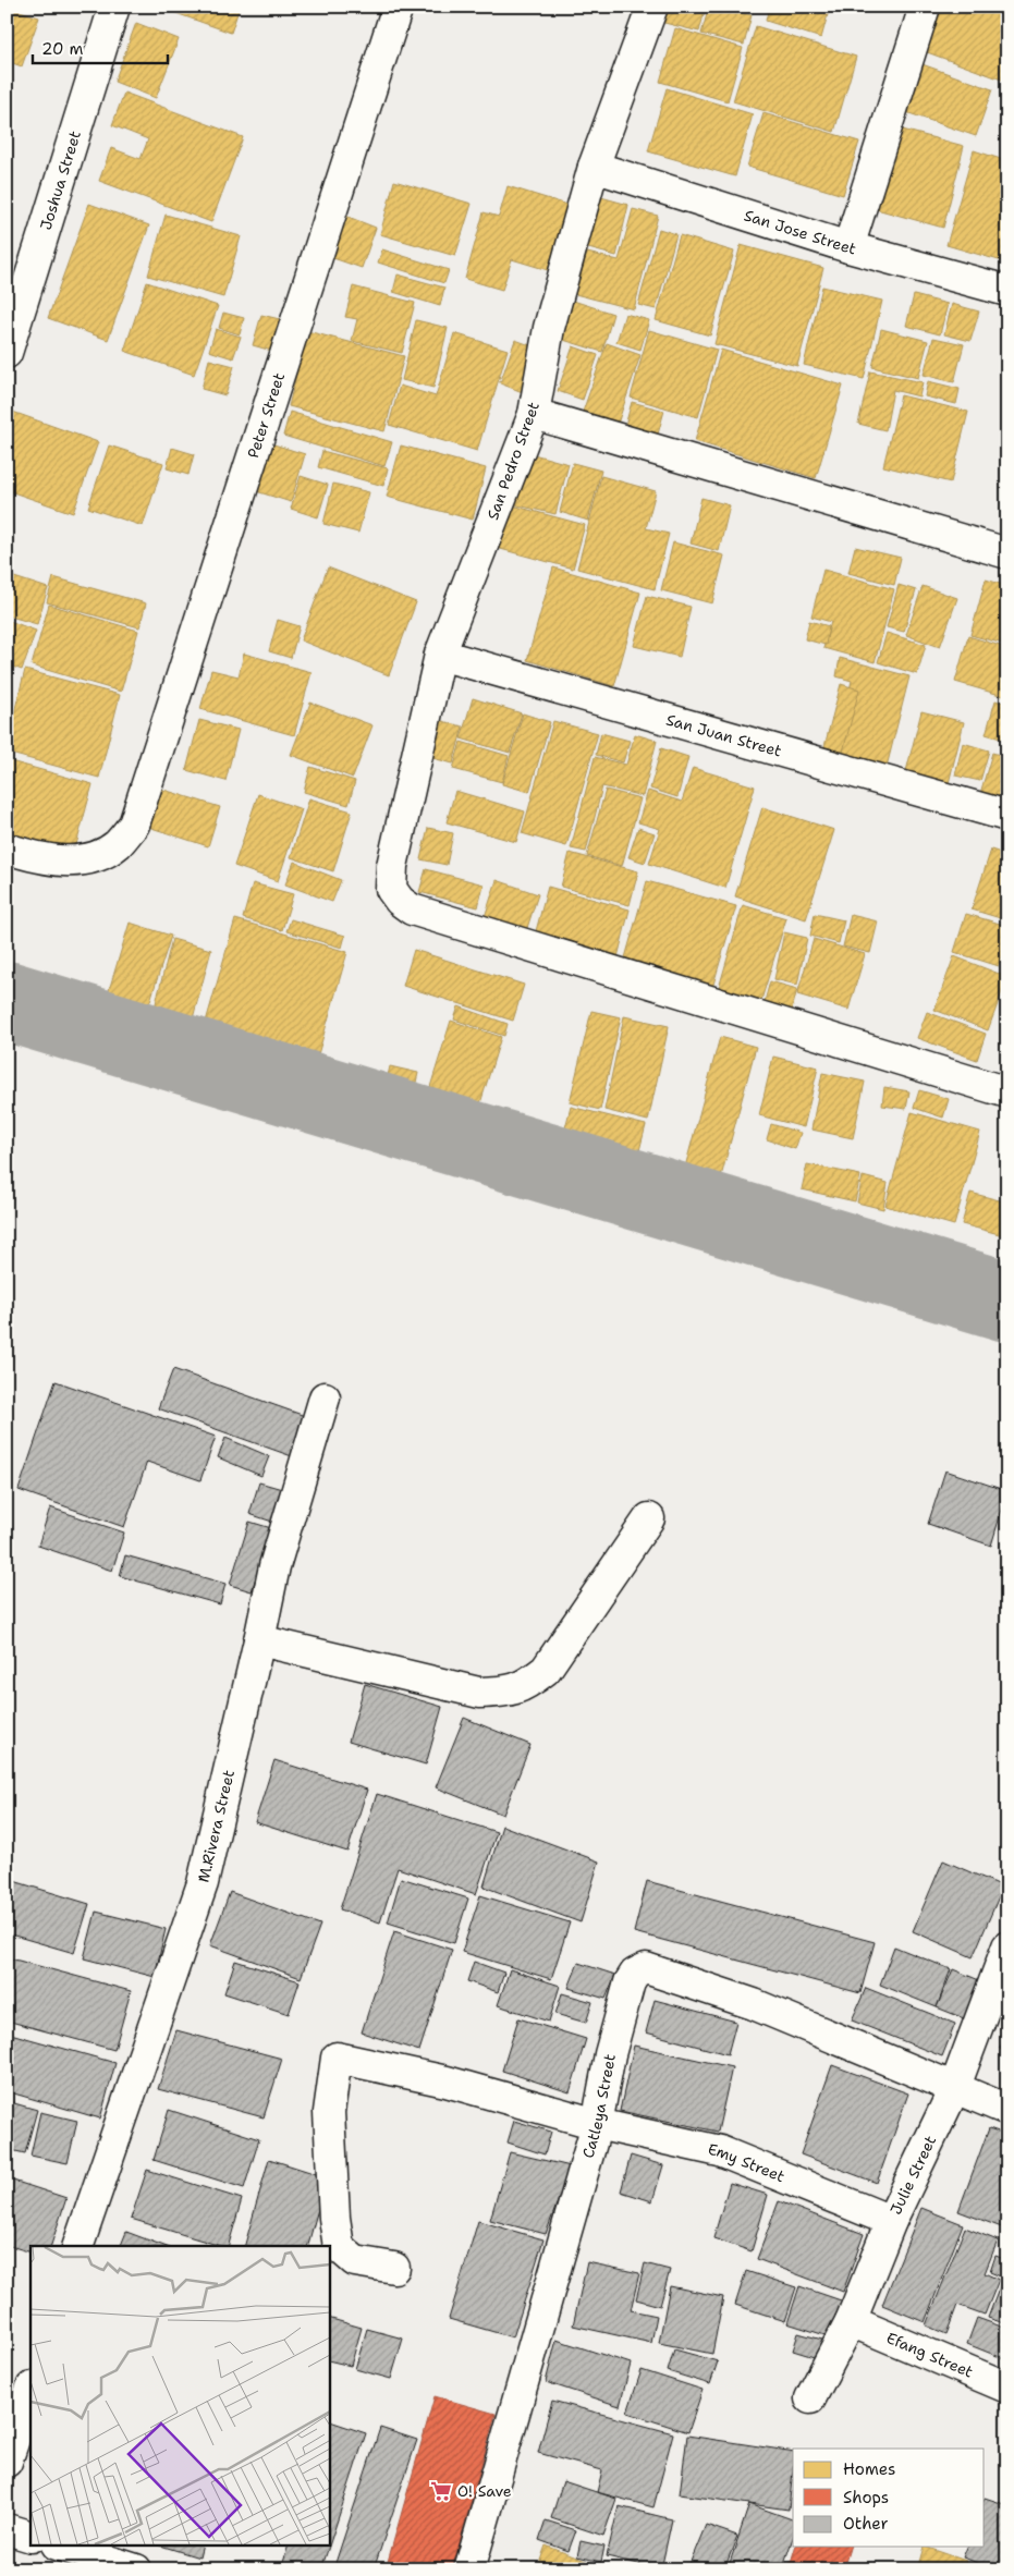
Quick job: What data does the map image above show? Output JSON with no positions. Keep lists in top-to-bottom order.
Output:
{
  "streets": {
    "street": [
      "Joshua Street",
      "San Jose Street",
      "Peter Street",
      "San Pedro Street",
      "San Juan Street",
      "M.Rivera Street",
      "Catleya Street",
      "Emy Street",
      "Julie Street",
      "Efang Street"
    ]
  },
  "crossings": [
    ["San Jose Street", "San Pedro Street"],
    ["San Pedro Street", "San Juan Street"],
    ["Catleya Street", "Emy Street"],
    ["Catleya Street", "Julie Street"],
    ["Emy Street", "Julie Street"],
    ["Julie Street", "Efang Street"]
  ],
  "places": {
    "supermarket": ["O! Save"]
  },
  "legend": ["Homes", "Shops", "Other"],
  "scale_bar": "20 m"
}
